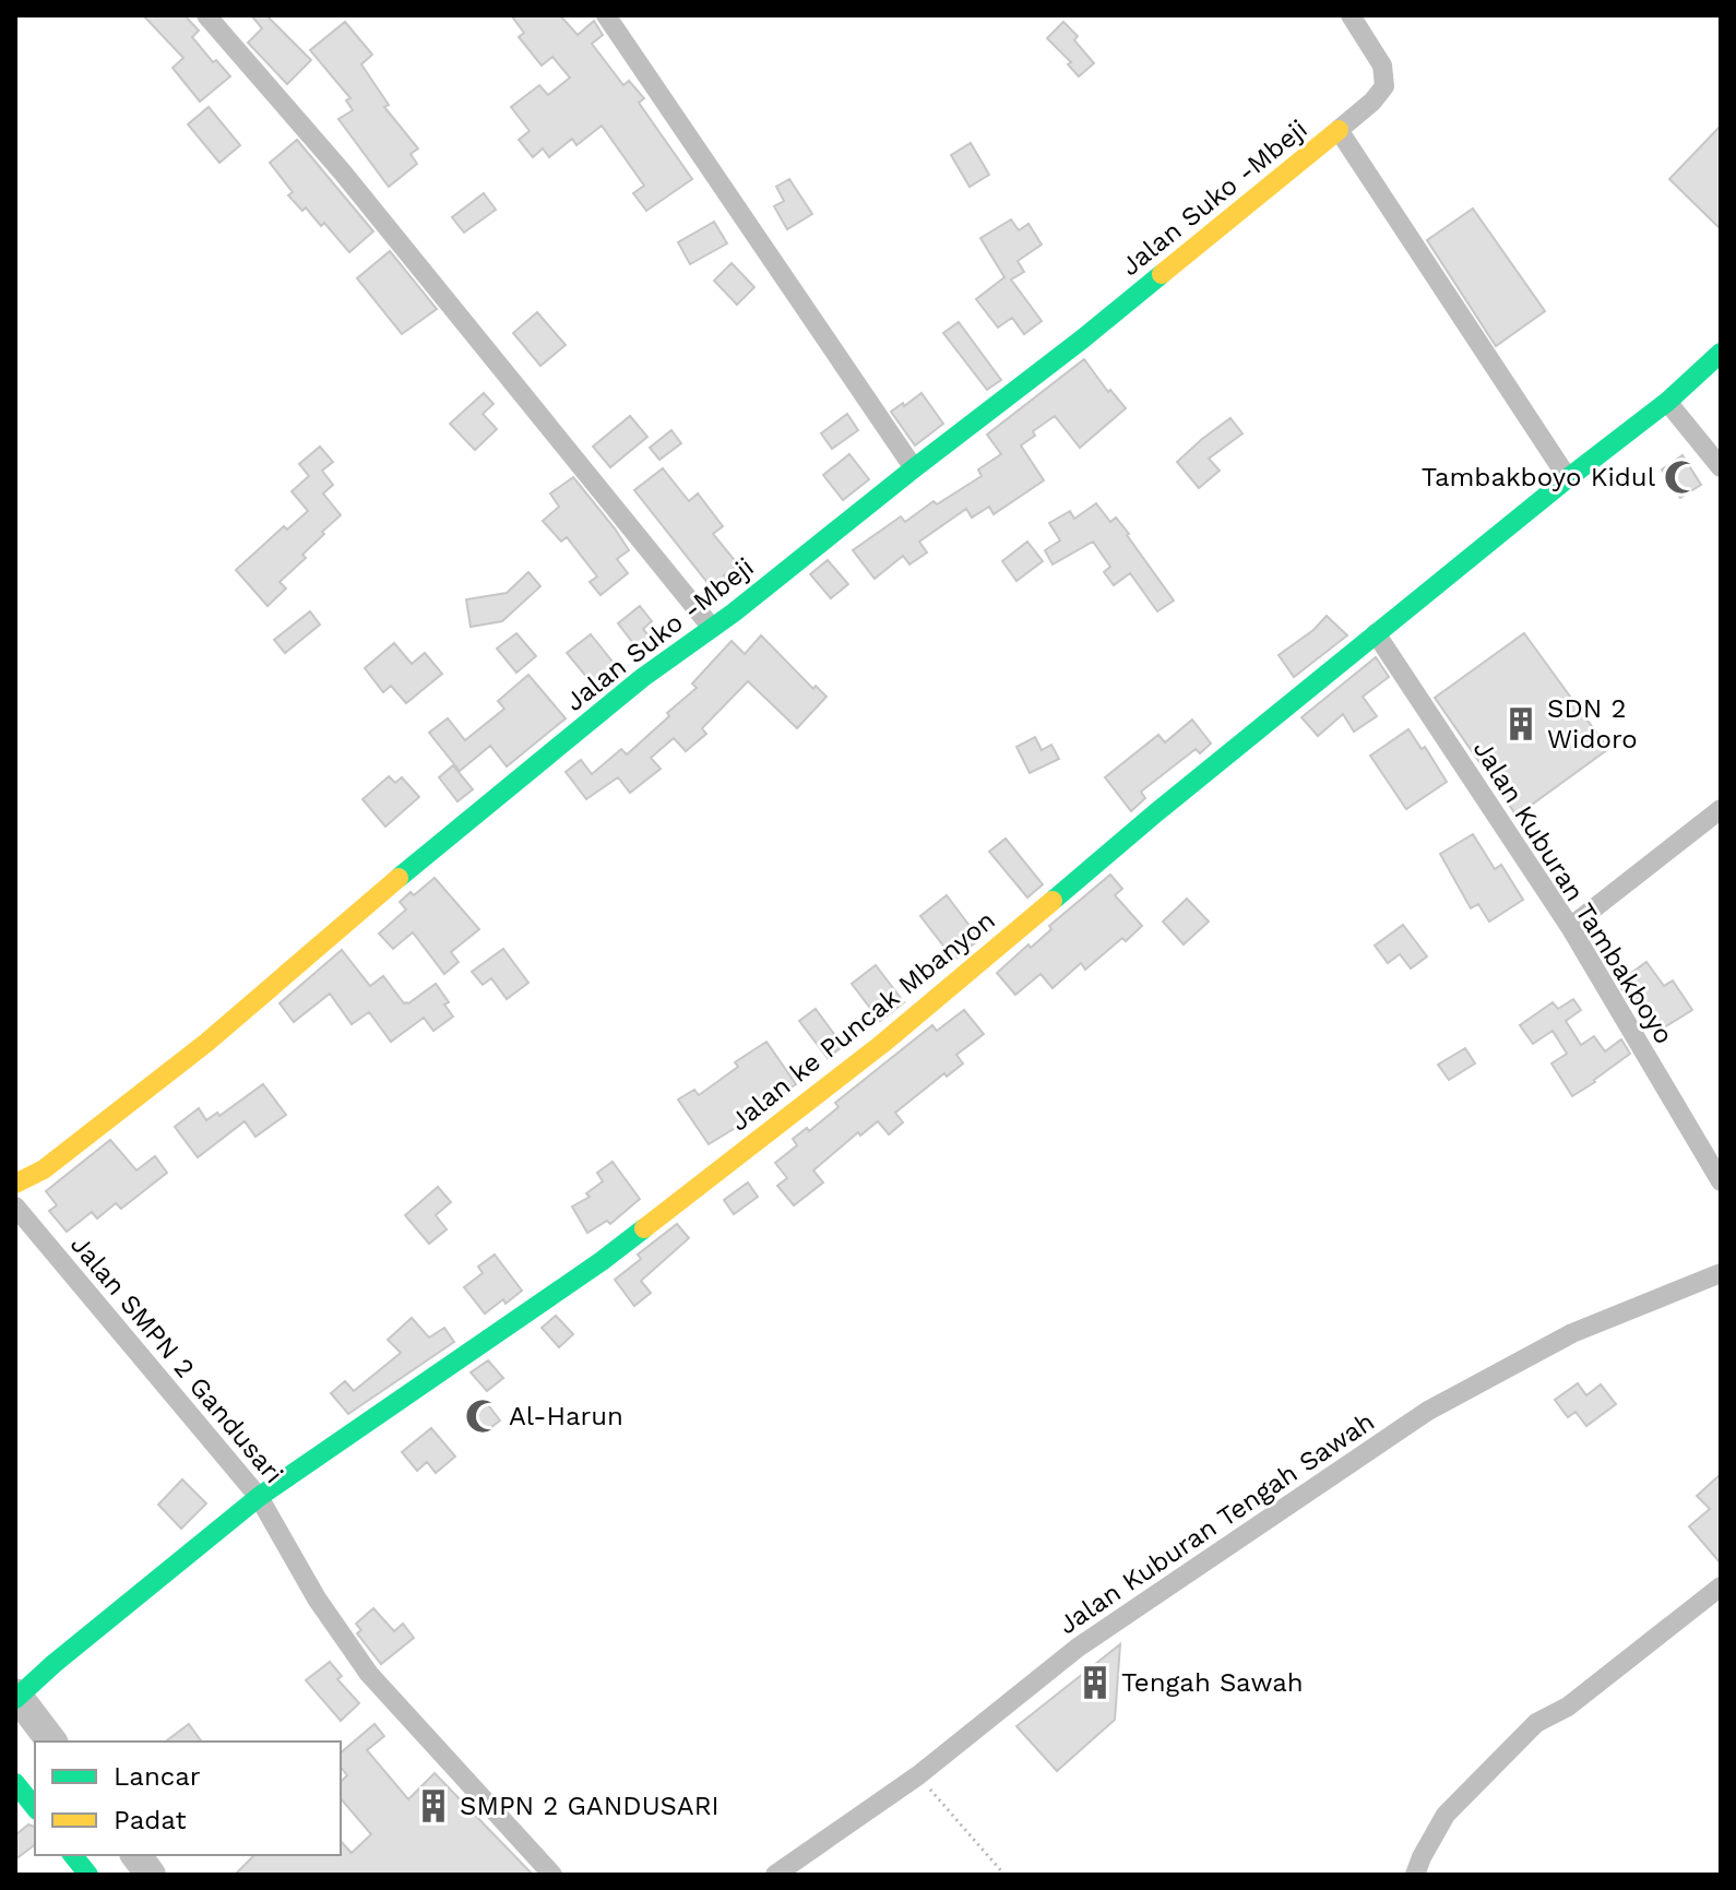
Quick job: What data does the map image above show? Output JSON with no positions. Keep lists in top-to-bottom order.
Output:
{
  "streets": {
    "street": [
      "Jalan Suko -Mbeji",
      "Jalan Kuburan Tambakboyo",
      "Jalan ke Puncak Mbanyon",
      "Jalan SMPN 2 Gandusari",
      "Jalan Kuburan Tengah Sawah"
    ]
  },
  "crossings": [
    ["Jalan Kuburan Tambakboyo", "Jalan ke Puncak Mbanyon"],
    ["Jalan ke Puncak Mbanyon", "Jalan SMPN 2 Gandusari"]
  ],
  "places": {
    "mosque": ["Tambakboyo Kidul", "Al-Harun"],
    "building": ["SDN 2 Widoro", "Tengah Sawah", "SMPN 2 GANDUSARI"]
  },
  "legend": ["Lancar", "Padat"]
}
